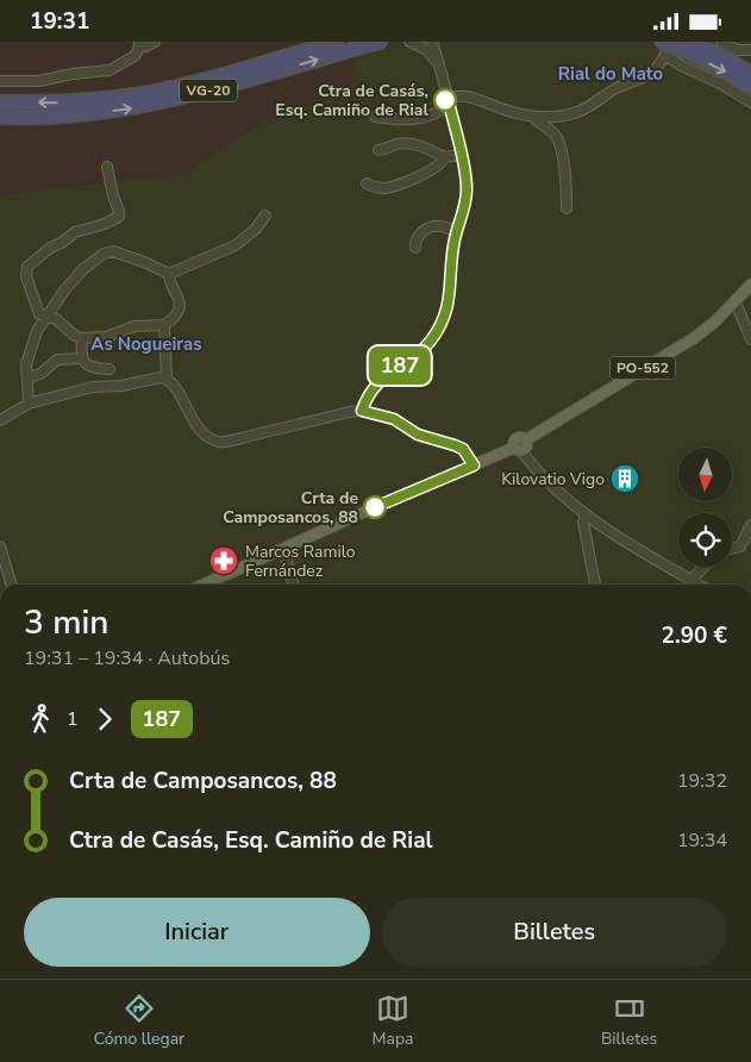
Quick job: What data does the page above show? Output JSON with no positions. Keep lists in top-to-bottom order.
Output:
{
  "streets": {
    "highway": ["VG-20"],
    "main road": ["PO-552"]
  },
  "districts": ["Rial do Mato", "As Nogueiras"],
  "places": {
    "other": ["Ctra de Casás, Esq. Camiño de Rial", "Crta de Camposancos, 88"],
    "building": ["Kilovatio Vigo"],
    "pharmacy": ["Marcos Ramilo Fernández"]
  },
  "lines": ["bus line 187"],
  "north": "bottom",
  "page": {
    "status": "19:31",
    "on_map": "187",
    "heading": ["3 min", "19:31 – 19:34 · Autobús", "2.90 €"],
    "legs": ["1", "187"],
    "list": [
      {
        "name": "Crta de Camposancos, 88",
        "value": "19:32"
      },
      {
        "name": "Ctra de Casás, Esq. Camiño de Rial",
        "value": "19:34"
      }
    ],
    "buttons": ["Iniciar", "Billetes"],
    "tabs": ["Cómo llegar", "Mapa", "Billetes"]
  }
}
